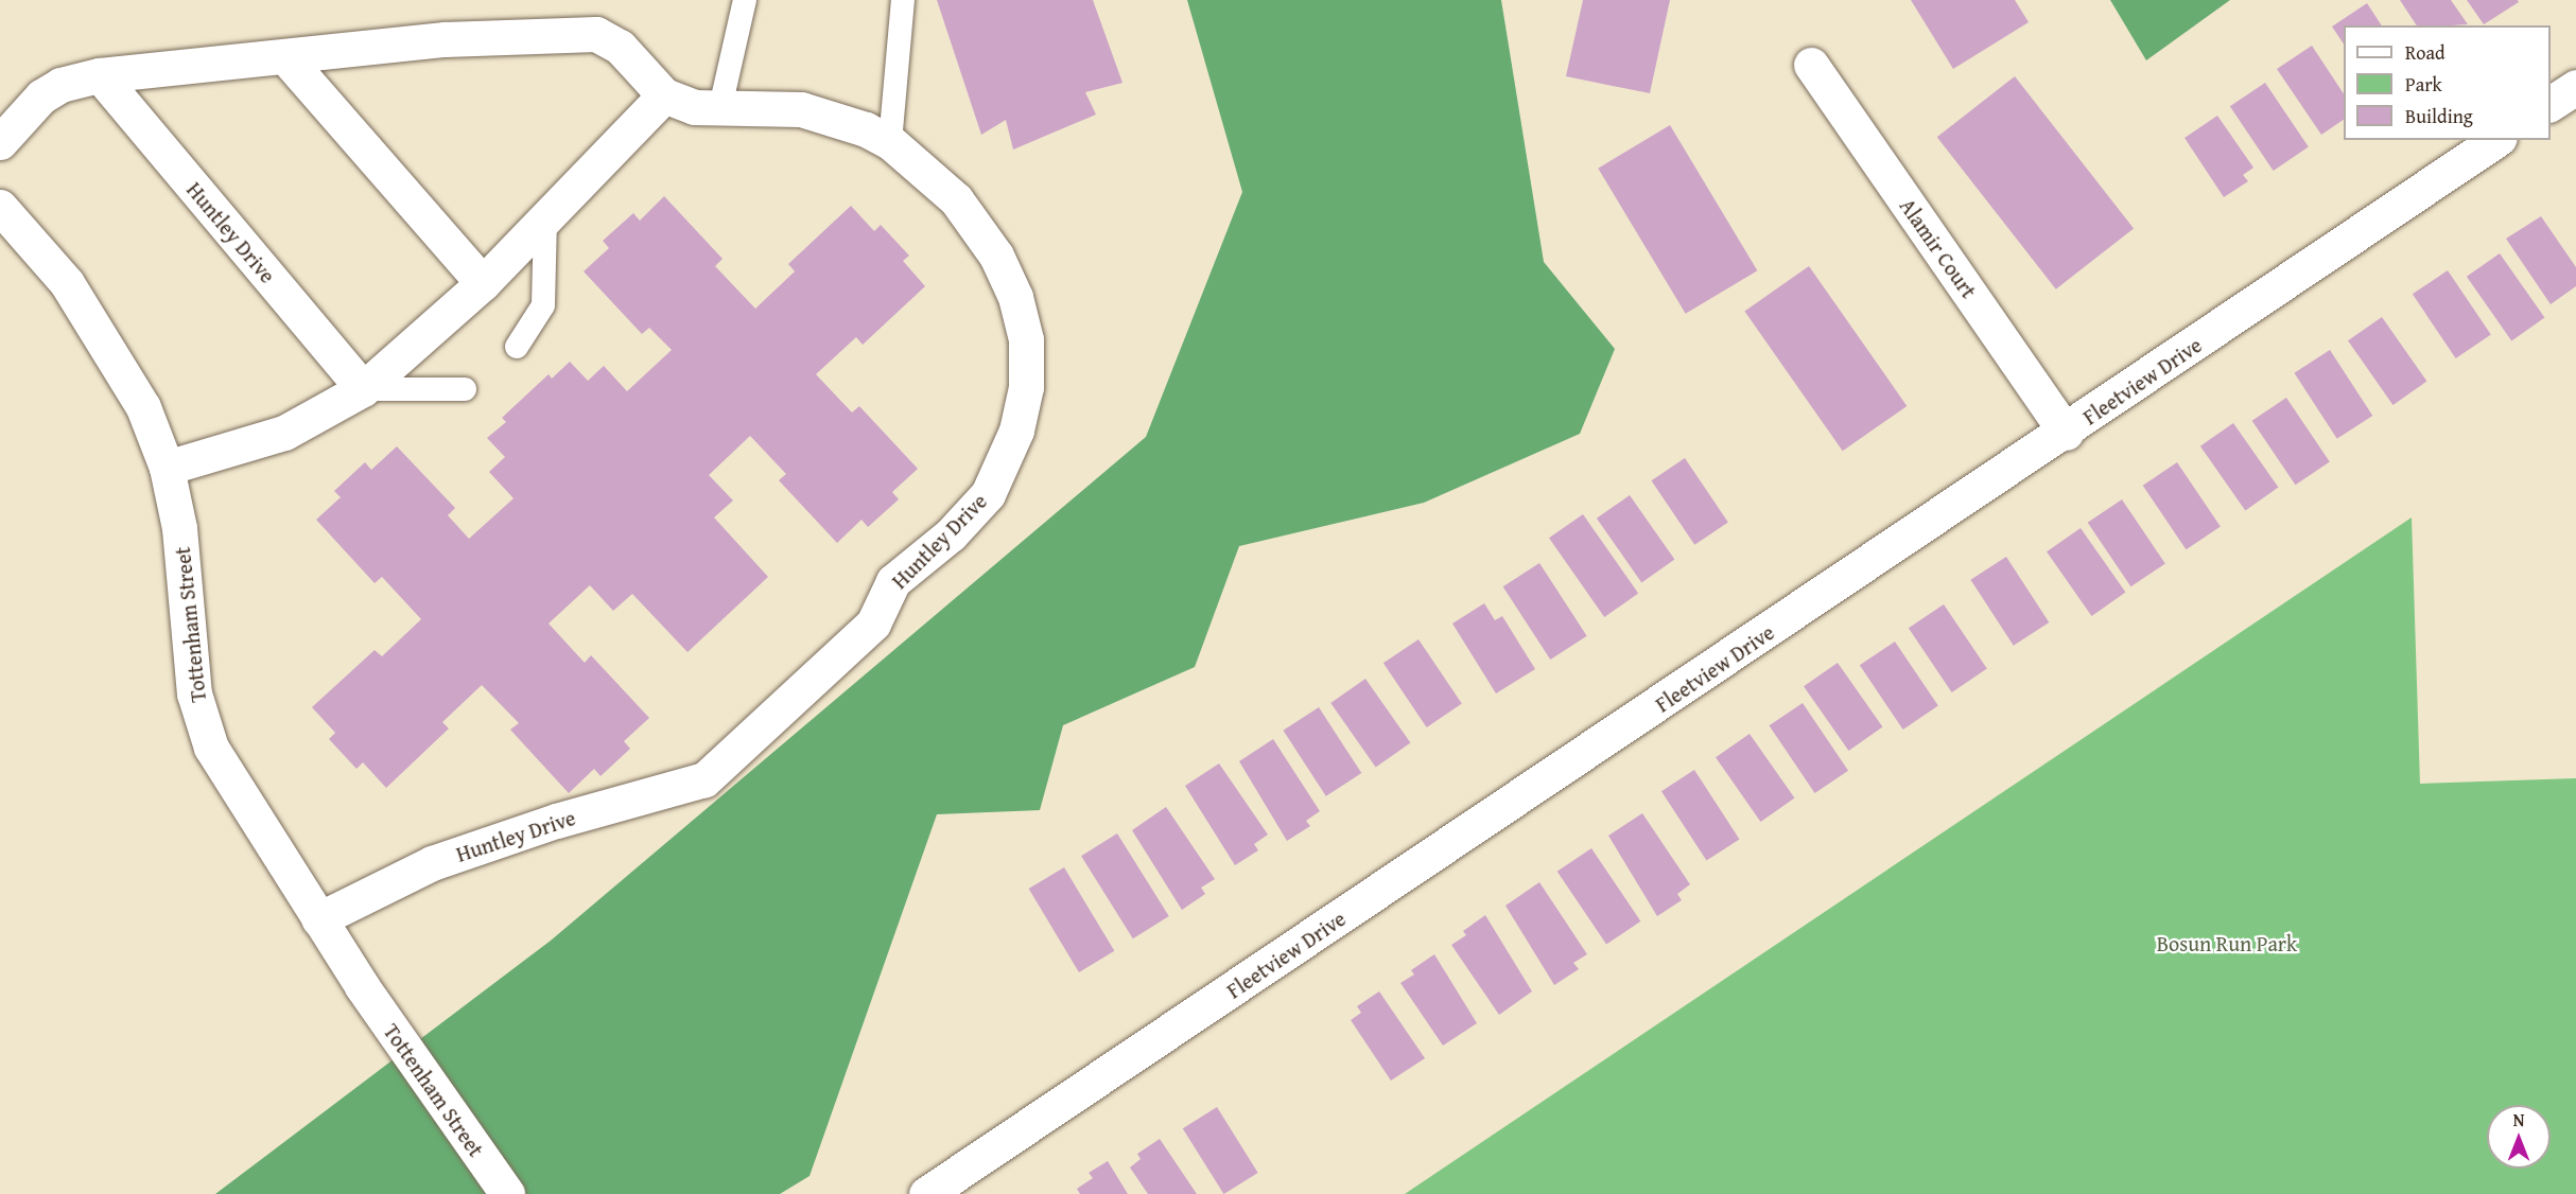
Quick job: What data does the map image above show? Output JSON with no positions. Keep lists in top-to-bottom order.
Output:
{
  "streets": {
    "street": [
      "Huntley Drive",
      "Alamir Court",
      "Fleetview Drive",
      "Tottenham Street"
    ]
  },
  "crossings": [
    ["Huntley Drive", "Tottenham Street"],
    ["Alamir Court", "Fleetview Drive"]
  ],
  "parks": ["Bosun Run Park"],
  "legend": ["Road", "Park", "Building"],
  "north": "top"
}
